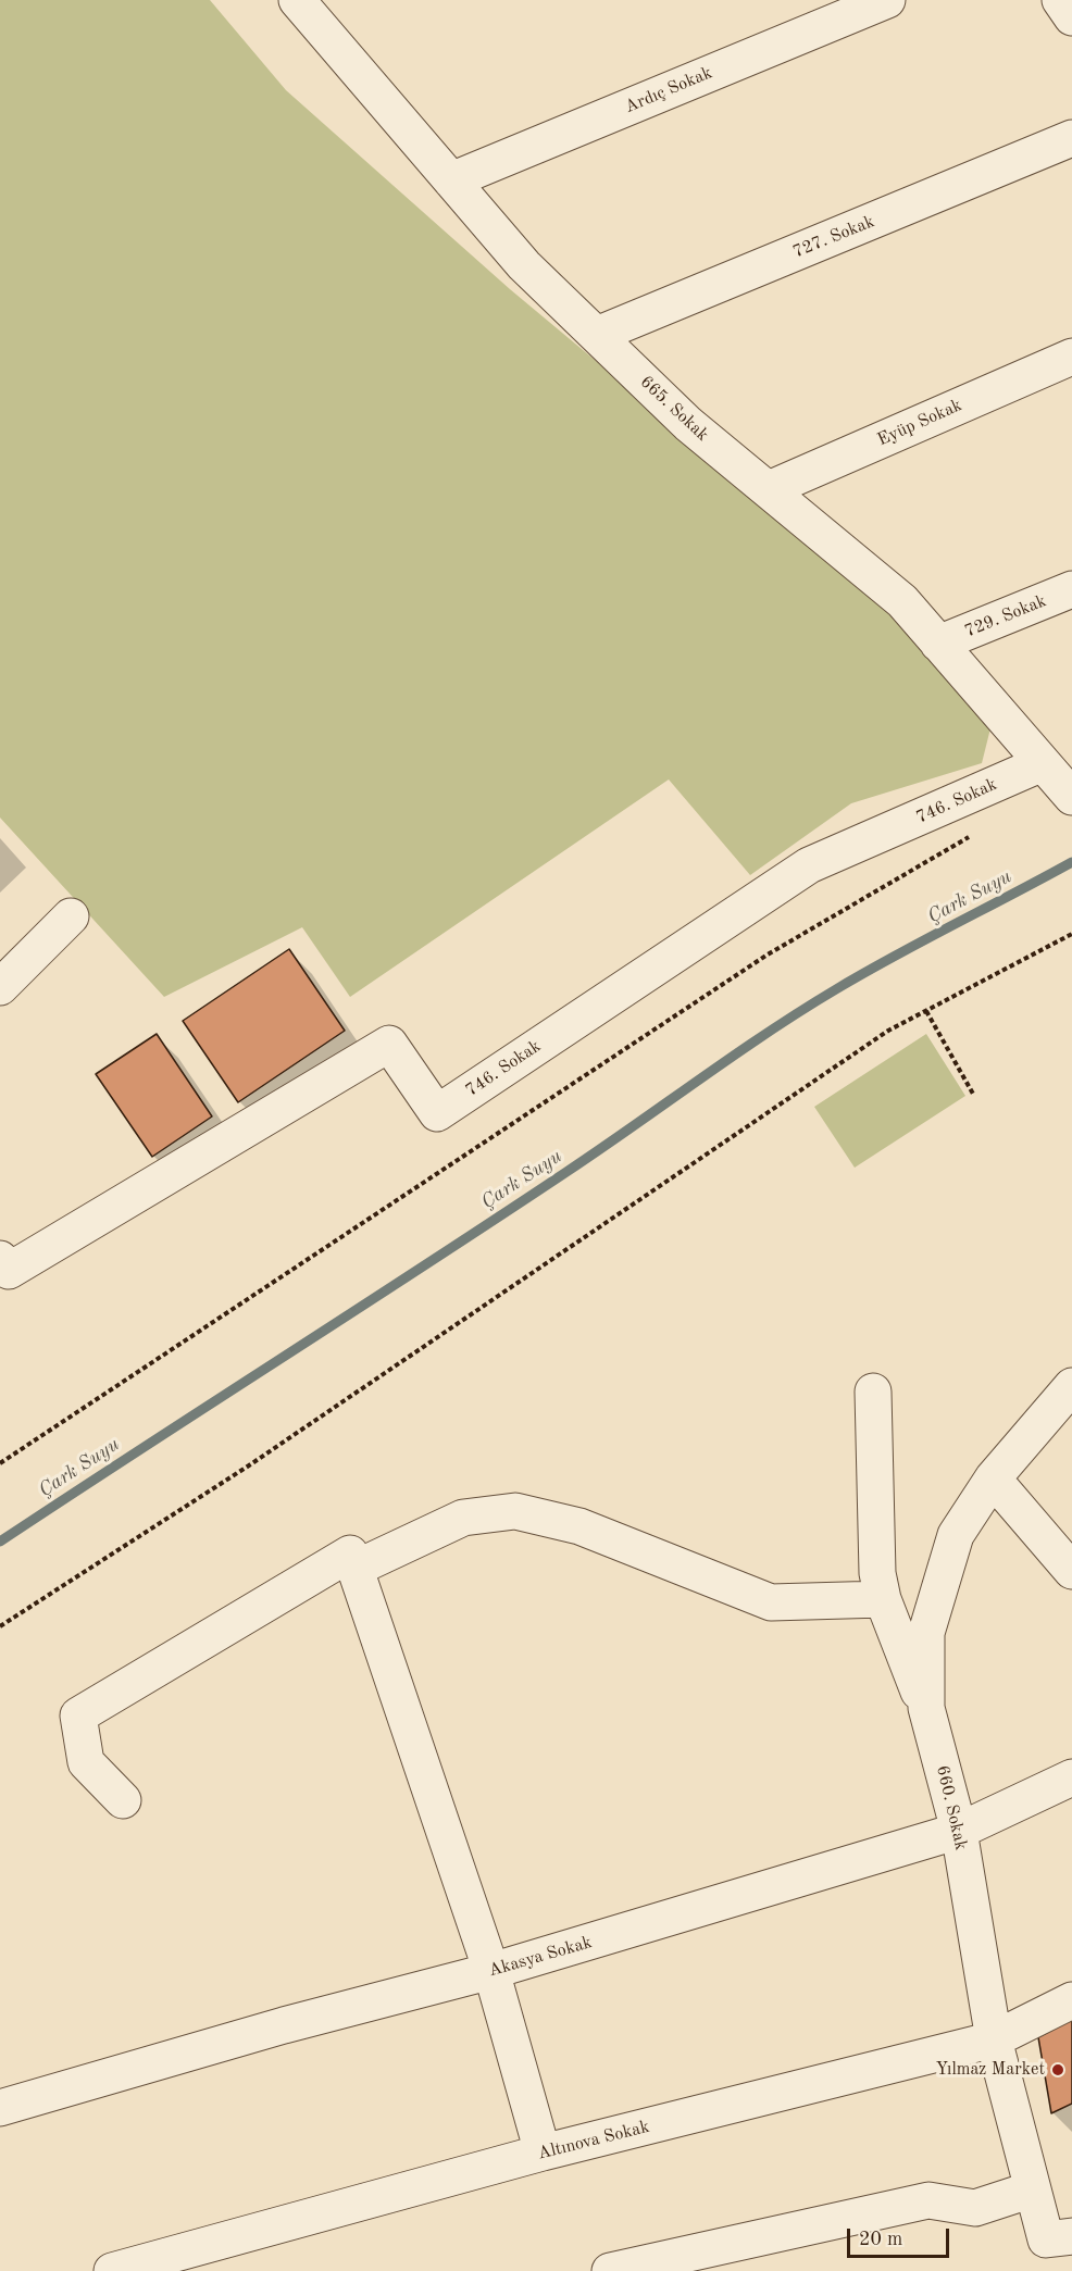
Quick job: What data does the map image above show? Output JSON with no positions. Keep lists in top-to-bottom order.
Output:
{
  "streets": {
    "street": [
      "Ardıç Sokak",
      "727. Sokak",
      "665. Sokak",
      "Eyüp Sokak",
      "729. Sokak",
      "746. Sokak",
      "660. Sokak",
      "Akasya Sokak",
      "Altınova Sokak"
    ]
  },
  "crossings": [
    ["Ardıç Sokak", "665. Sokak"],
    ["727. Sokak", "665. Sokak"],
    ["665. Sokak", "Eyüp Sokak"],
    ["665. Sokak", "729. Sokak"],
    ["665. Sokak", "746. Sokak"],
    ["660. Sokak", "Akasya Sokak"],
    ["660. Sokak", "Altınova Sokak"]
  ],
  "water": ["Çark Suyu"],
  "places": ["Yılmaz Market"],
  "scale_bar": "20 m"
}
